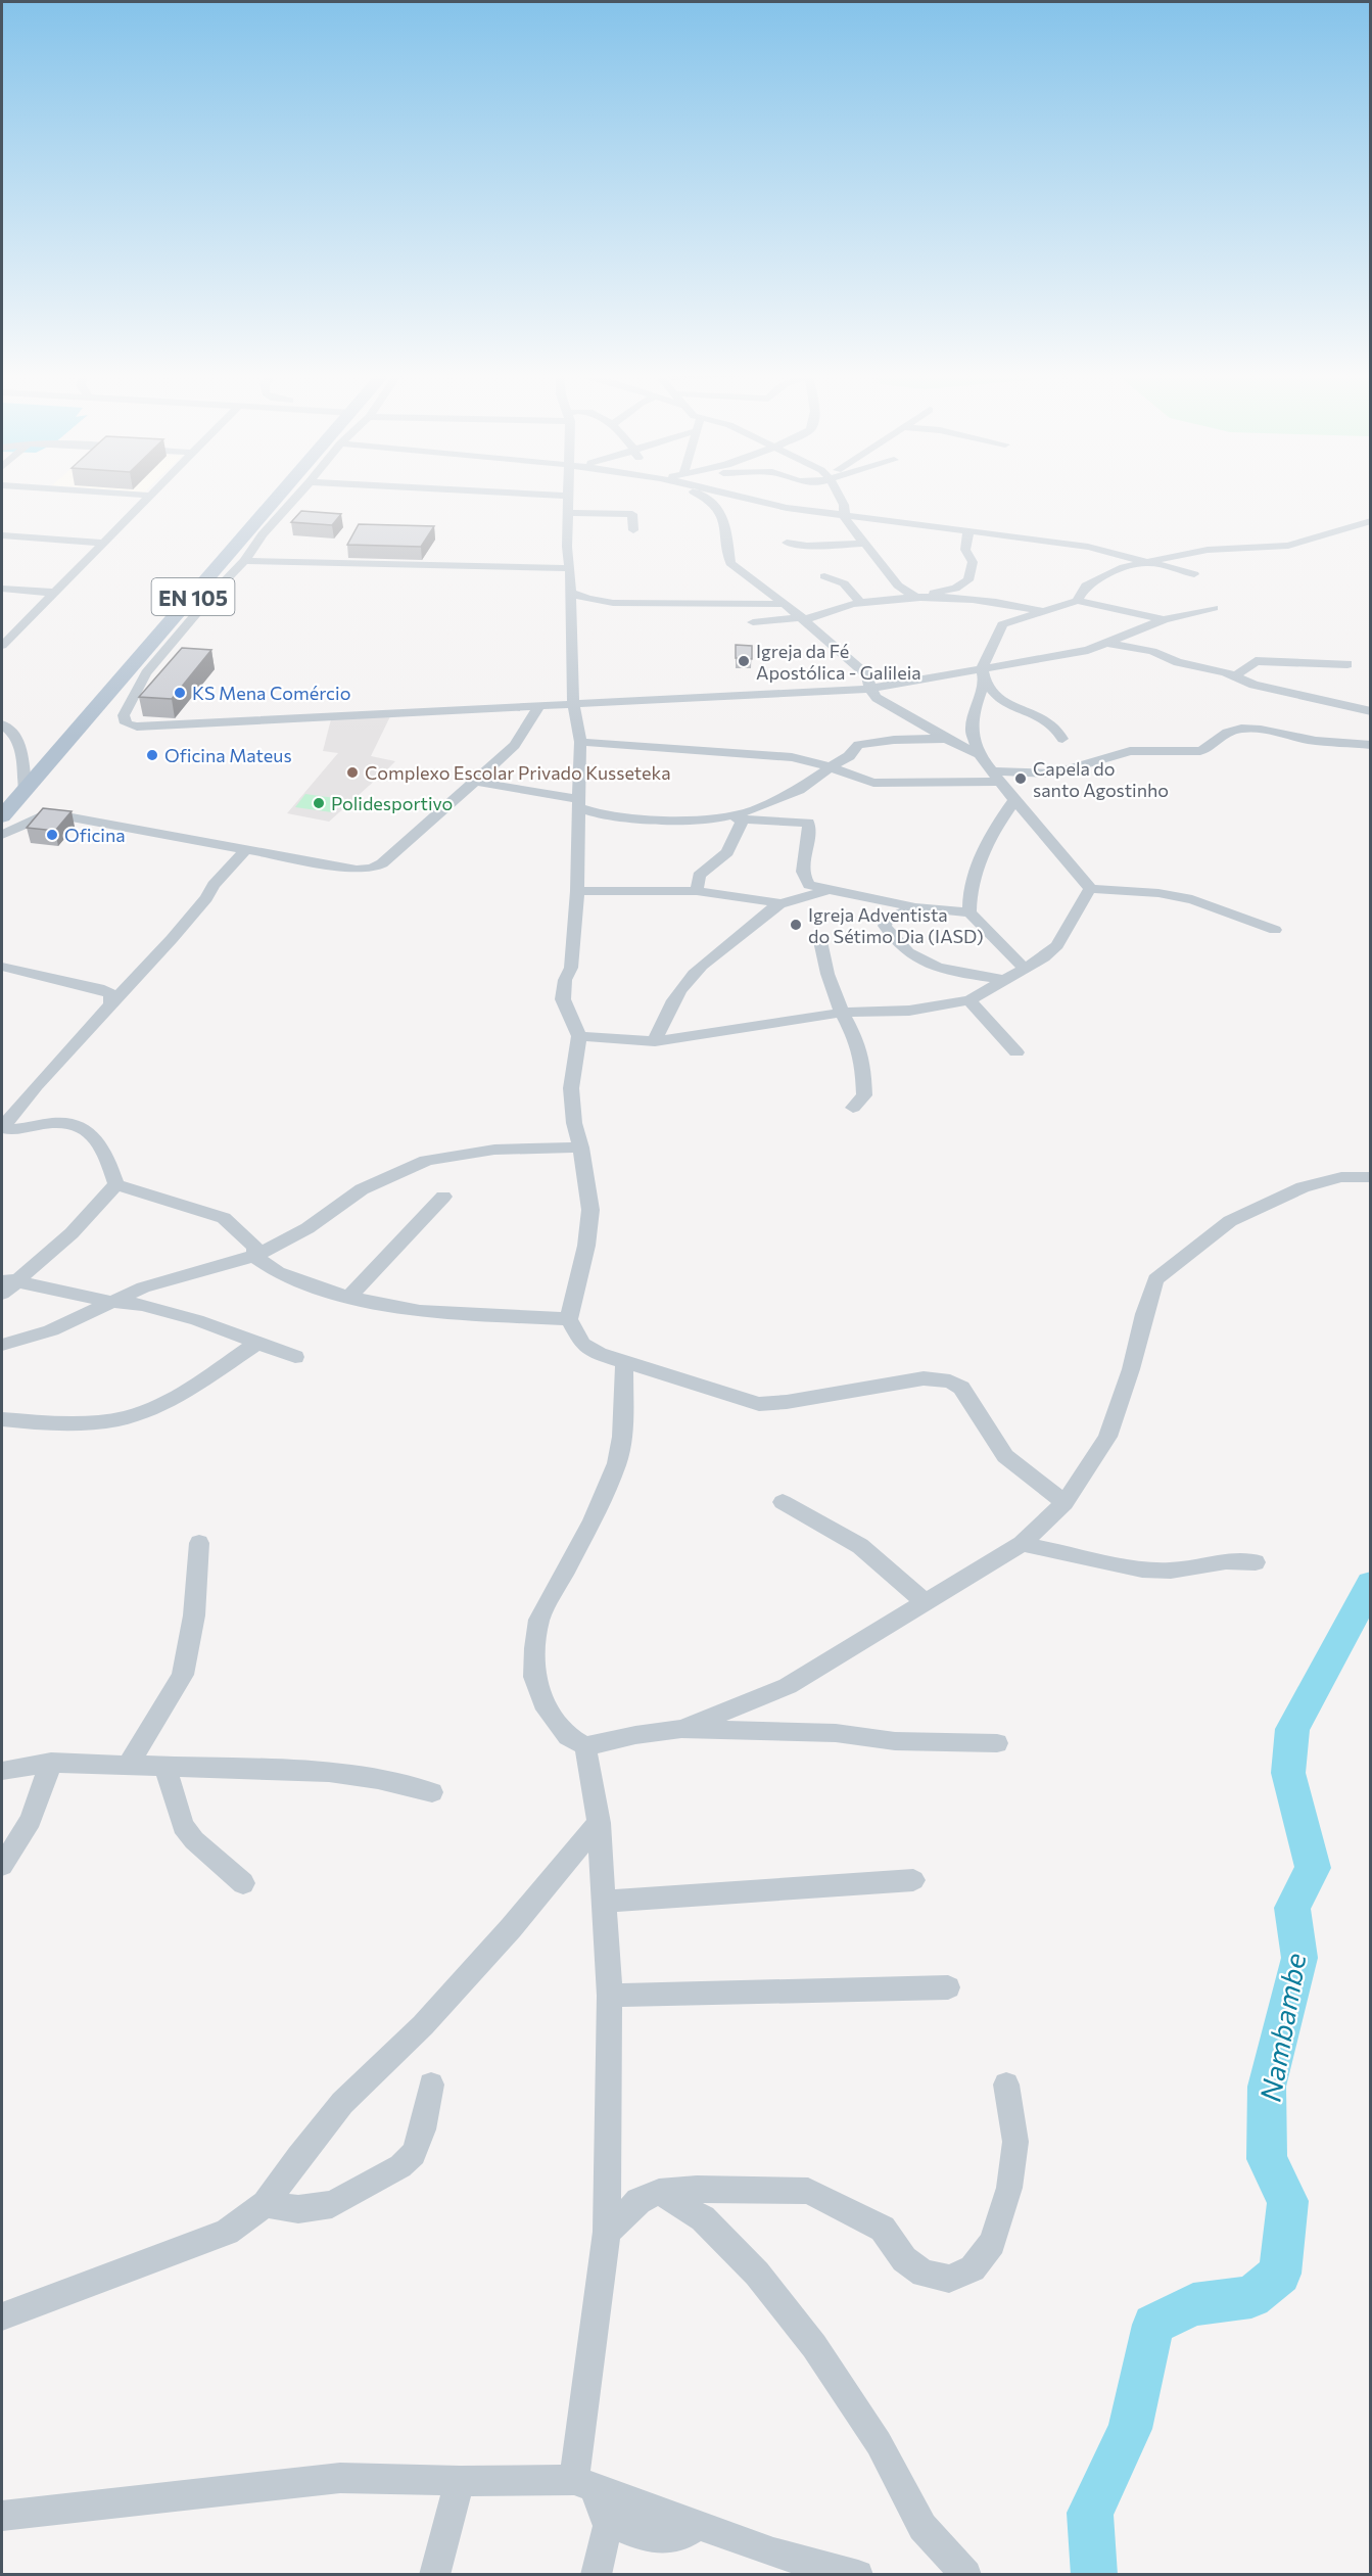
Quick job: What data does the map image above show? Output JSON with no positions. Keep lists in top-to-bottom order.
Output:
{
  "streets": {
    "main road": ["EN 105"]
  },
  "water": ["Nambambe"],
  "places": [
    "Igreja da Fé Apostólica - Galileia",
    "KS Mena Comércio",
    "Oficina Mateus",
    "Complexo Escolar Privado Kusseteka",
    "Capela do santo Agostinho",
    "Polidesportivo",
    "Oficina",
    "Igreja Adventista do Sétimo Dia (IASD)"
  ]
}
